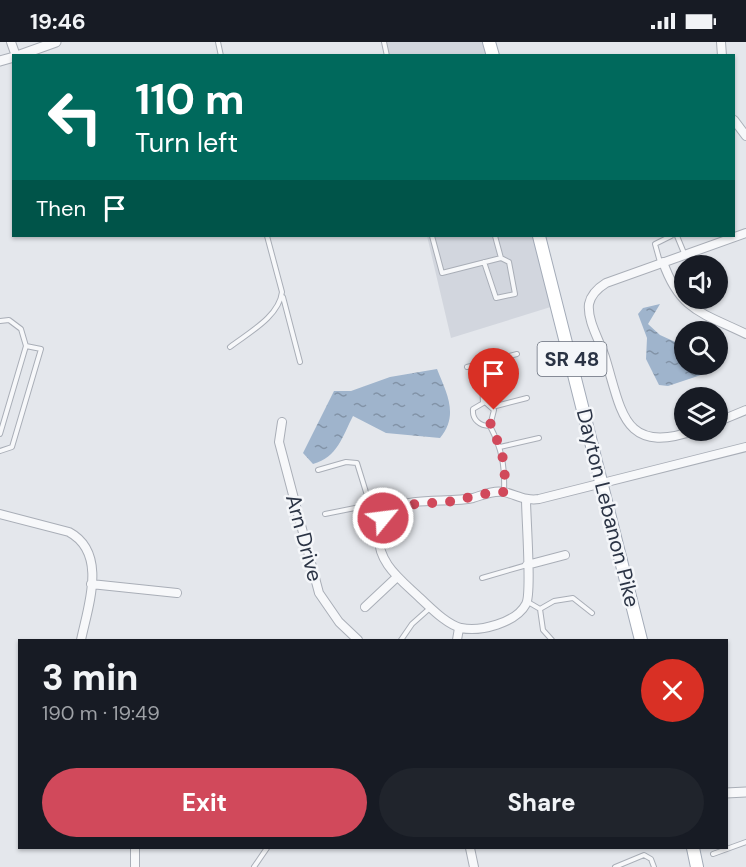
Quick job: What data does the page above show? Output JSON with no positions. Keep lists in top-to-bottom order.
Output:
{
  "streets": {
    "main road": ["SR 48", "Dayton Lebanon Pike"],
    "street": ["Arn Drive"]
  },
  "page": {
    "status": "19:46",
    "turn": ["110 m", "Turn left"],
    "then": "Then",
    "heading": ["3 min", "190 m · 19:49"],
    "buttons": ["Exit", "Share"]
  }
}
